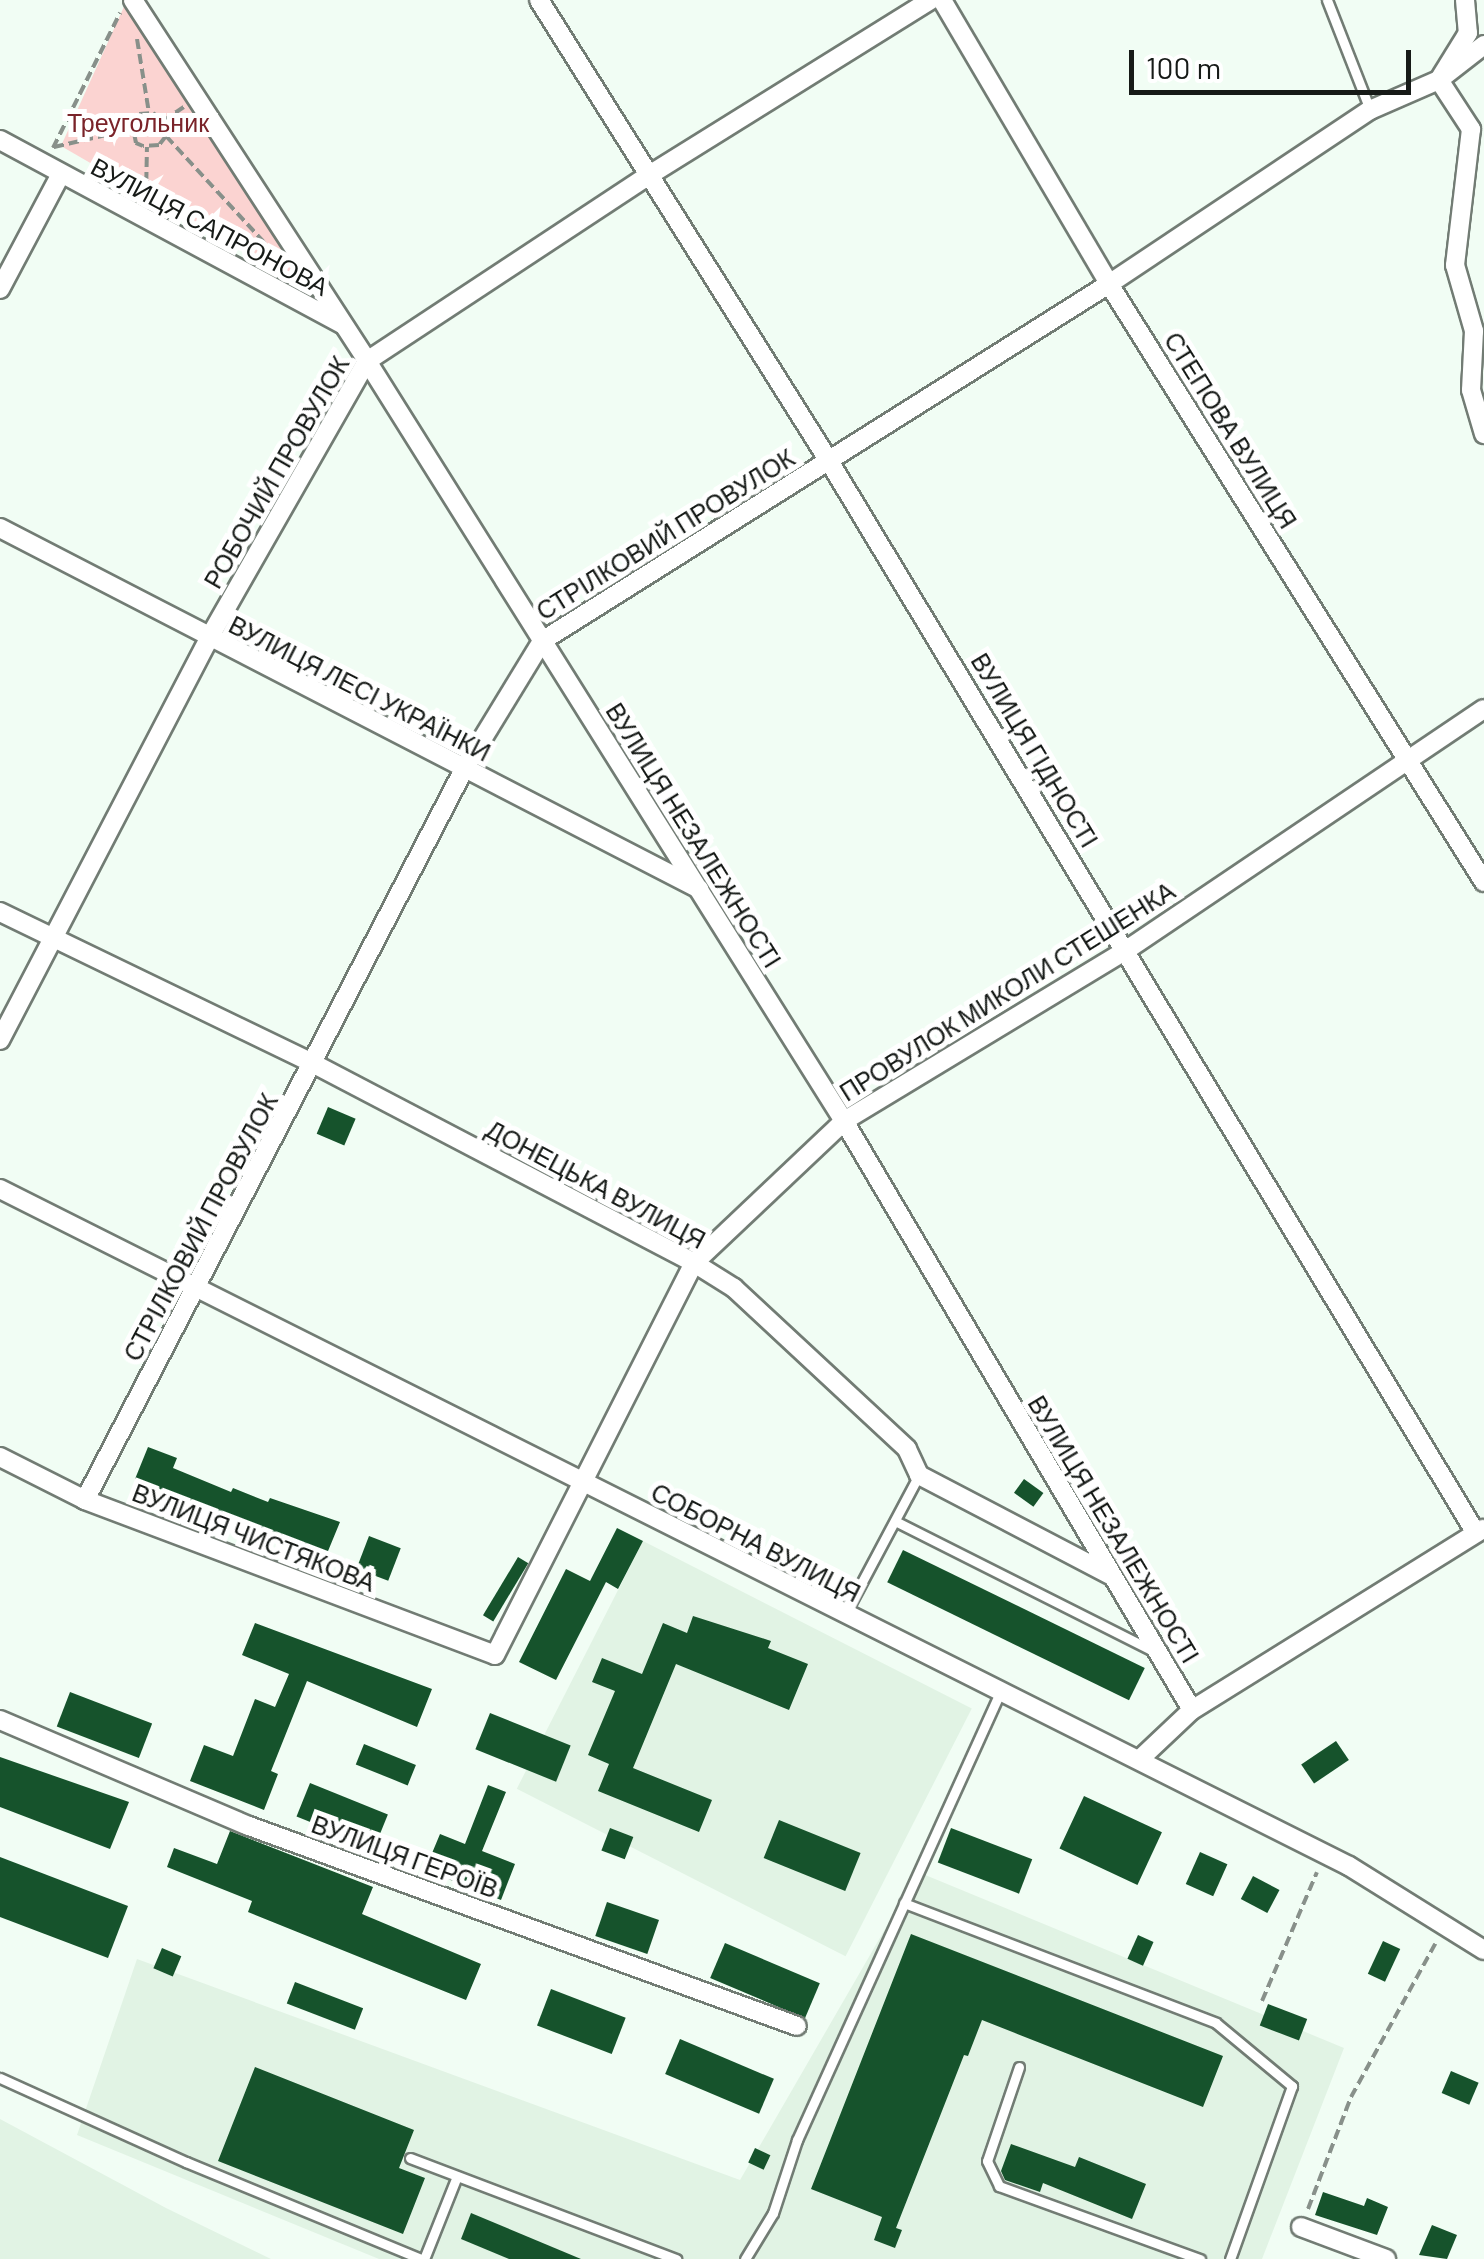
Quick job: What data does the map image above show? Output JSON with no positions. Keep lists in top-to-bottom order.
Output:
{
  "streets": {
    "street": [
      "ВУЛИЦЯ САПРОНОВА",
      "СТЕПОВА ВУЛИЦЯ",
      "РОБОЧИЙ ПРОВУЛОК",
      "СТРІЛКОВИЙ ПРОВУЛОК",
      "ВУЛИЦЯ ЛЕСІ УКРАЇНКИ",
      "ВУЛИЦЯ ГІДНОСТІ",
      "ВУЛИЦЯ НЕЗАЛЕЖНОСТІ",
      "ПРОВУЛОК МИКОЛИ СТЕШЕНКА",
      "ДОНЕЦЬКА ВУЛИЦЯ",
      "ВУЛИЦЯ ЧИСТЯКОВА",
      "СОБОРНА ВУЛИЦЯ",
      "ВУЛИЦЯ ГЕРОЇВ"
    ]
  },
  "crossings": [
    ["ВУЛИЦЯ САПРОНОВА", "ВУЛИЦЯ НЕЗАЛЕЖНОСТІ"],
    ["СТЕПОВА ВУЛИЦЯ", "СТРІЛКОВИЙ ПРОВУЛОК"],
    ["СТЕПОВА ВУЛИЦЯ", "ПРОВУЛОК МИКОЛИ СТЕШЕНКА"],
    ["РОБОЧИЙ ПРОВУЛОК", "ВУЛИЦЯ ЛЕСІ УКРАЇНКИ"],
    ["РОБОЧИЙ ПРОВУЛОК", "ВУЛИЦЯ ГІДНОСТІ"],
    ["РОБОЧИЙ ПРОВУЛОК", "ВУЛИЦЯ НЕЗАЛЕЖНОСТІ"],
    ["РОБОЧИЙ ПРОВУЛОК", "ДОНЕЦЬКА ВУЛИЦЯ"],
    ["СТРІЛКОВИЙ ПРОВУЛОК", "ВУЛИЦЯ ЛЕСІ УКРАЇНКИ"],
    ["СТРІЛКОВИЙ ПРОВУЛОК", "ВУЛИЦЯ ГІДНОСТІ"],
    ["СТРІЛКОВИЙ ПРОВУЛОК", "ВУЛИЦЯ НЕЗАЛЕЖНОСТІ"],
    ["СТРІЛКОВИЙ ПРОВУЛОК", "ДОНЕЦЬКА ВУЛИЦЯ"],
    ["СТРІЛКОВИЙ ПРОВУЛОК", "ВУЛИЦЯ ЧИСТЯКОВА"],
    ["СТРІЛКОВИЙ ПРОВУЛОК", "СОБОРНА ВУЛИЦЯ"],
    ["ВУЛИЦЯ ЛЕСІ УКРАЇНКИ", "ВУЛИЦЯ НЕЗАЛЕЖНОСТІ"],
    ["ВУЛИЦЯ ГІДНОСТІ", "ПРОВУЛОК МИКОЛИ СТЕШЕНКА"],
    ["ВУЛИЦЯ НЕЗАЛЕЖНОСТІ", "ПРОВУЛОК МИКОЛИ СТЕШЕНКА"],
    ["ПРОВУЛОК МИКОЛИ СТЕШЕНКА", "ДОНЕЦЬКА ВУЛИЦЯ"],
    ["ПРОВУЛОК МИКОЛИ СТЕШЕНКА", "ВУЛИЦЯ ЧИСТЯКОВА"],
    ["ПРОВУЛОК МИКОЛИ СТЕШЕНКА", "СОБОРНА ВУЛИЦЯ"]
  ],
  "parks": ["Треугольник"],
  "scale_bar": "100 m"
}
